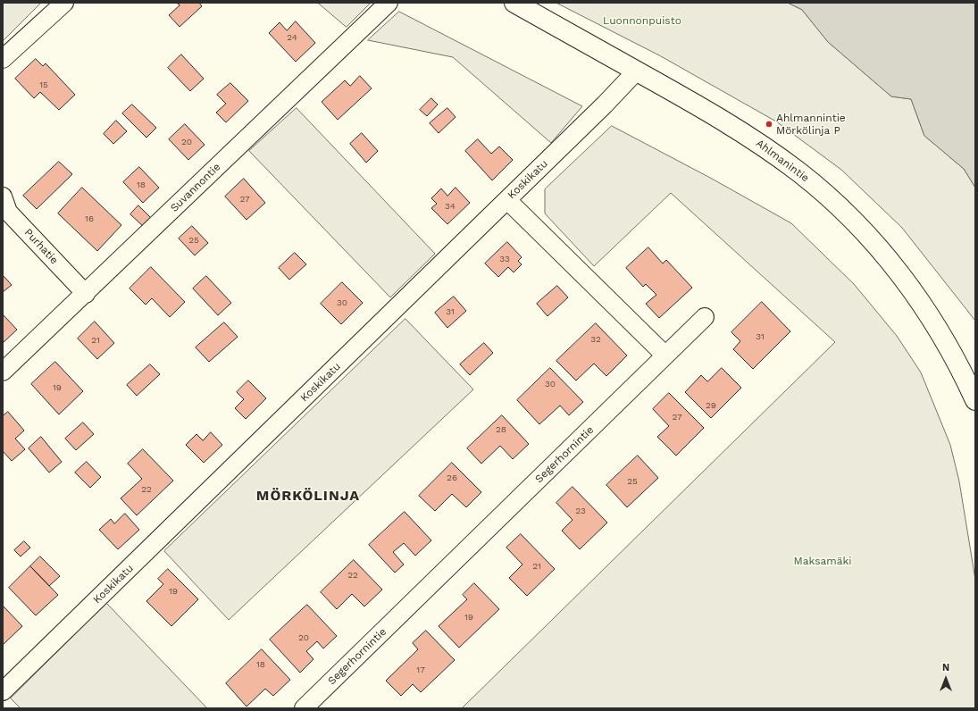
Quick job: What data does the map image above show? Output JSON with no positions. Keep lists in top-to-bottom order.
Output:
{
  "streets": {
    "street": [
      "Ahlmanintie",
      "Koskikatu",
      "Suvannontie",
      "Purhatie",
      "Segerhornintie"
    ]
  },
  "crossings": [
    ["Ahlmanintie", "Koskikatu"],
    ["Suvannontie", "Purhatie"]
  ],
  "districts": ["MÖRKÖLINJA"],
  "parks": ["Luonnonpuisto", "Maksamäki"],
  "places": ["Ahlmannintie Mörkölinja P"],
  "house_numbers": [
    "24",
    "15",
    "20",
    "18",
    "27",
    "34",
    "16",
    "25",
    "33",
    "30",
    "31",
    "31",
    "32",
    "21",
    "30",
    "19",
    "29",
    "27",
    "28",
    "26",
    "25",
    "22",
    "23",
    "21",
    "22",
    "19",
    "19",
    "20",
    "18",
    "17"
  ],
  "north": "top"
}
